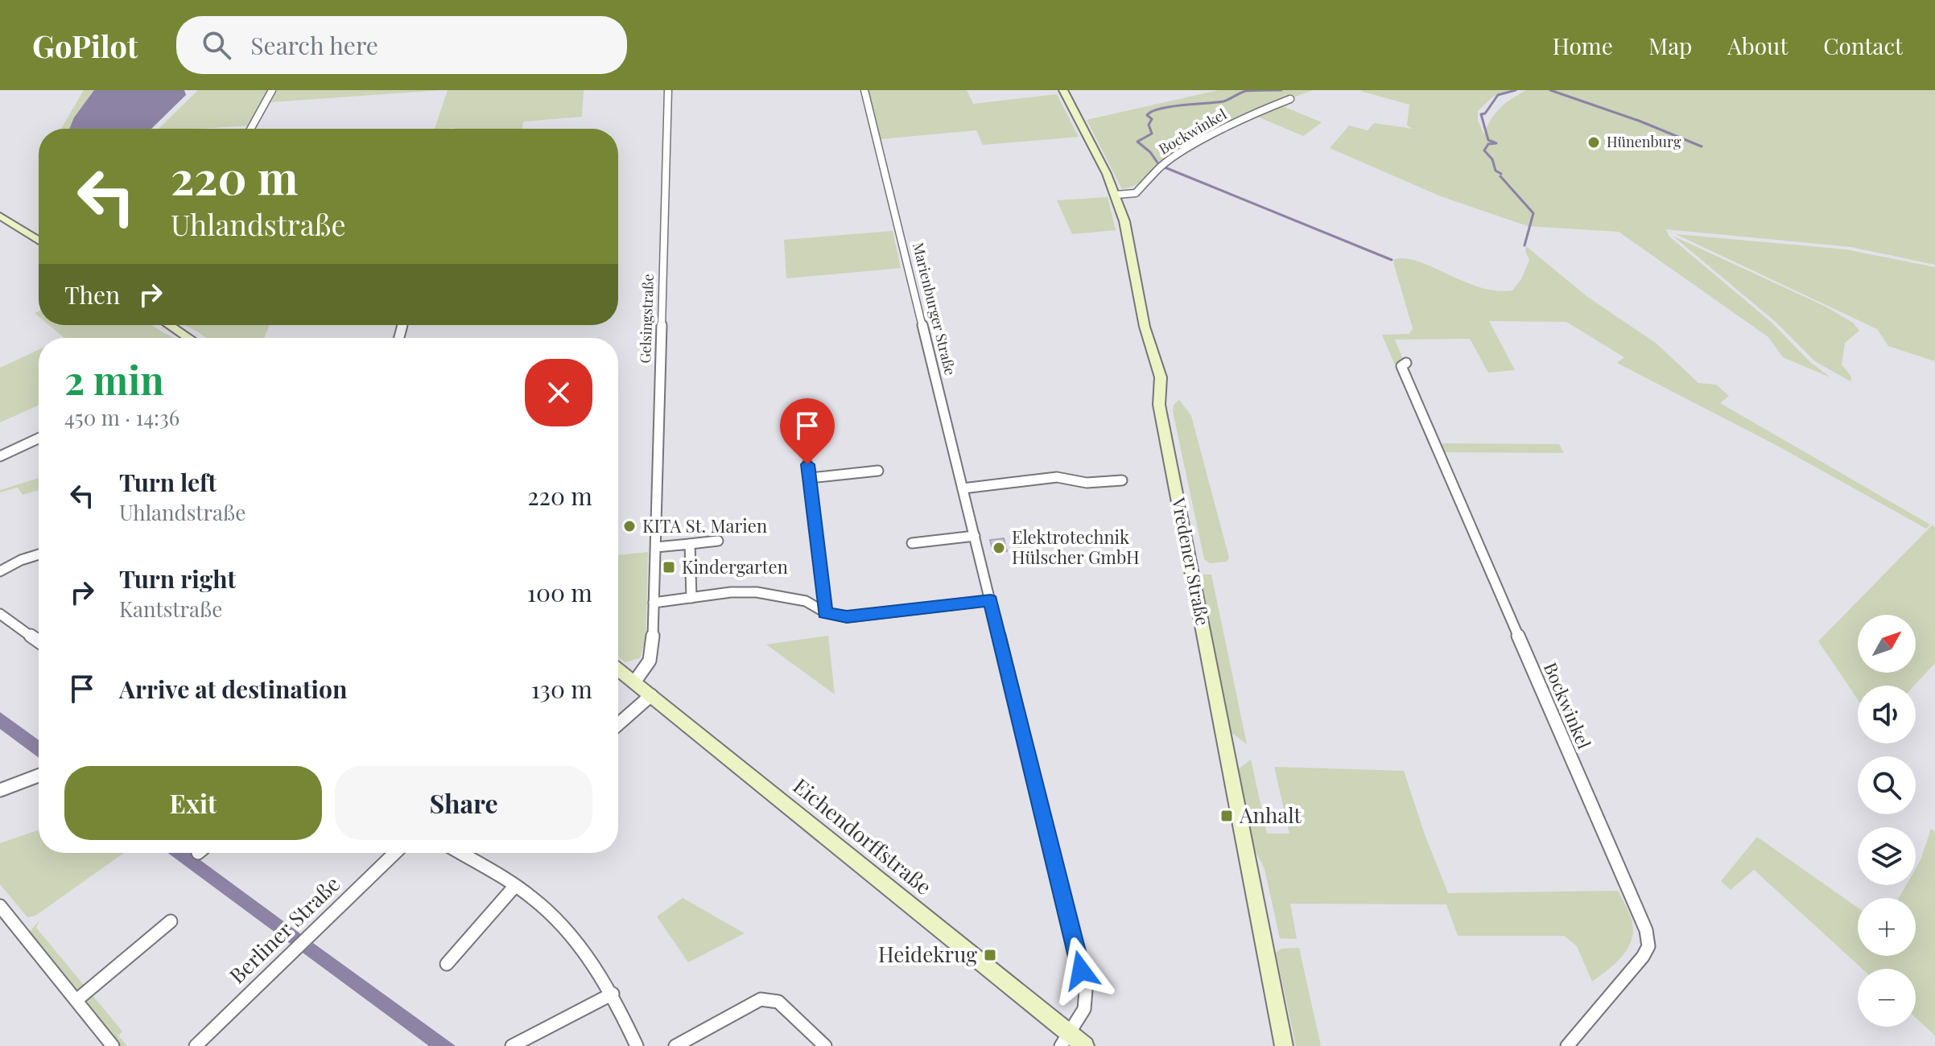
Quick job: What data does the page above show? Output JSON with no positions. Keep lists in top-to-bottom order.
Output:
{
  "streets": {
    "street": [
      "Bockwinkel",
      "Marienburger Straße",
      "Gelsingstraße",
      "Vredener Straße",
      "Eichendorffstraße",
      "Berliner Straße"
    ]
  },
  "crossings": [
    ["Bockwinkel", "Vredener Straße"],
    ["Marienburger Straße", "Eichendorffstraße"],
    ["Gelsingstraße", "Eichendorffstraße"]
  ],
  "places": {
    "other": ["Hünenburg", "KITA St. Marien", "Elektrotechnik Hülscher GmbH"],
    "transit": ["Kindergarten", "Anhalt", "Heidekrug"]
  },
  "north": "top right",
  "page": {
    "header": "GoPilot",
    "search": "Search here",
    "nav": [
      "Home",
      "Map",
      "About",
      "Contact"
    ],
    "turn": ["220 m", "Uhlandstraße"],
    "then": "Then",
    "heading": ["2 min", "450 m · 14:36"],
    "list": [
      {
        "name": "Turn left",
        "note": "Uhlandstraße",
        "value": "220 m"
      },
      {
        "name": "Turn right",
        "note": "Kantstraße",
        "value": "100 m"
      },
      {
        "name": "Arrive at destination",
        "value": "130 m"
      }
    ],
    "map_buttons": ["+", "−"],
    "buttons": ["Exit", "Share"]
  }
}
